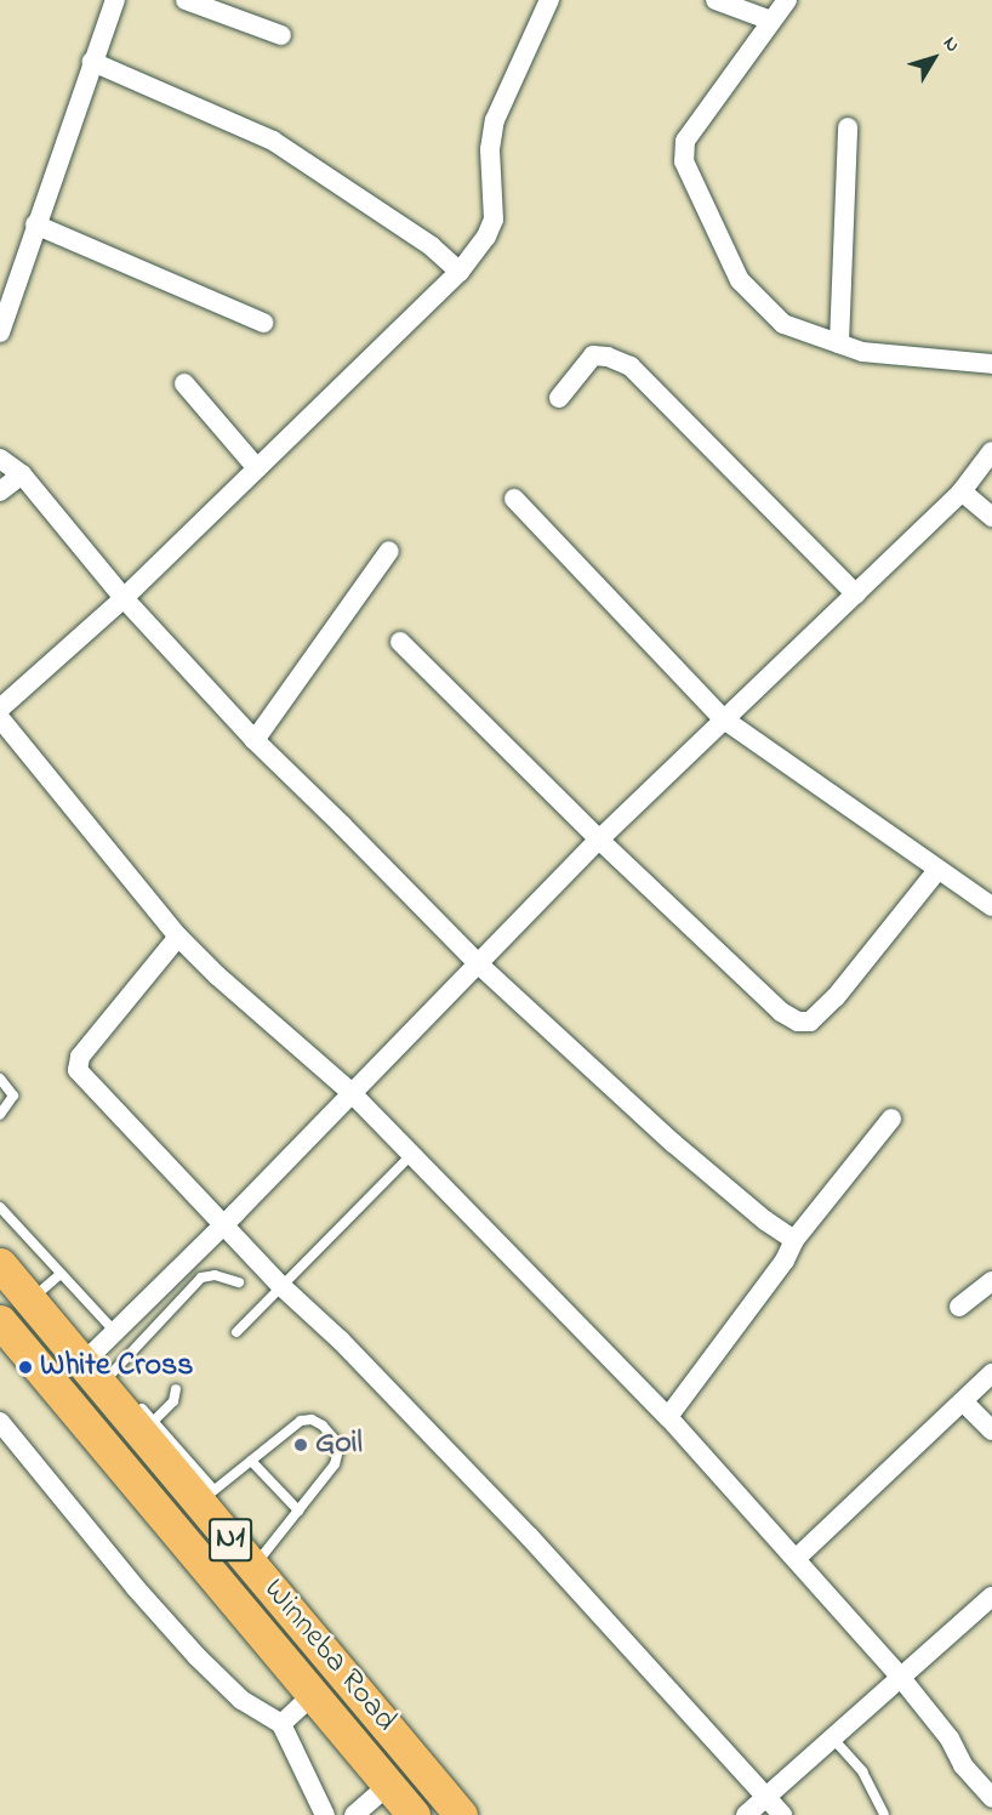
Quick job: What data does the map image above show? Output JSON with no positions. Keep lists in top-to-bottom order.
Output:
{
  "streets": {
    "highway": ["N1", "Winneba Road"]
  },
  "places": ["White Cross", "Goil"],
  "north": "top right"
}
